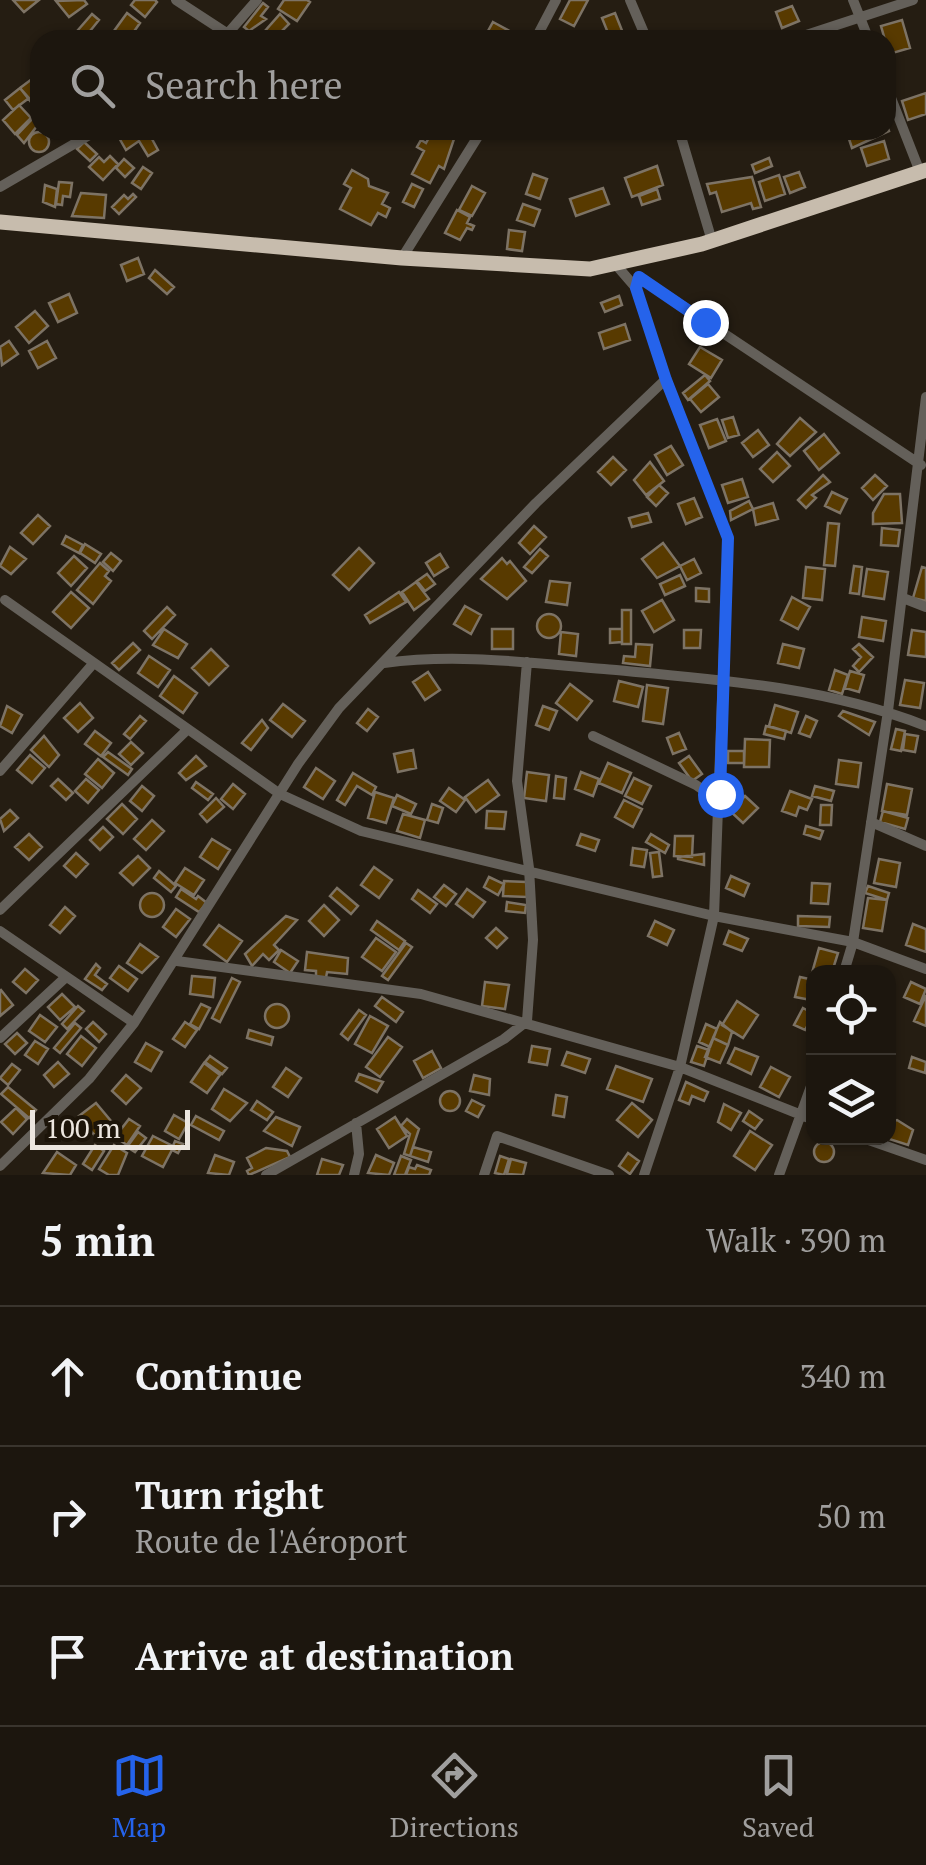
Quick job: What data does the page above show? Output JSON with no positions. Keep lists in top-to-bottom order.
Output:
{
  "scale_bar": "100 m",
  "page": {
    "search": "Search here",
    "scale": "100 m",
    "heading": ["5 min", "Walk · 390 m"],
    "list": [
      ["Continue", "340 m"],
      ["Turn right", "Route de l'Aéroport", "50 m"],
      "Arrive at destination"
    ],
    "nav": ["Map", "Directions", "Saved"]
  }
}
